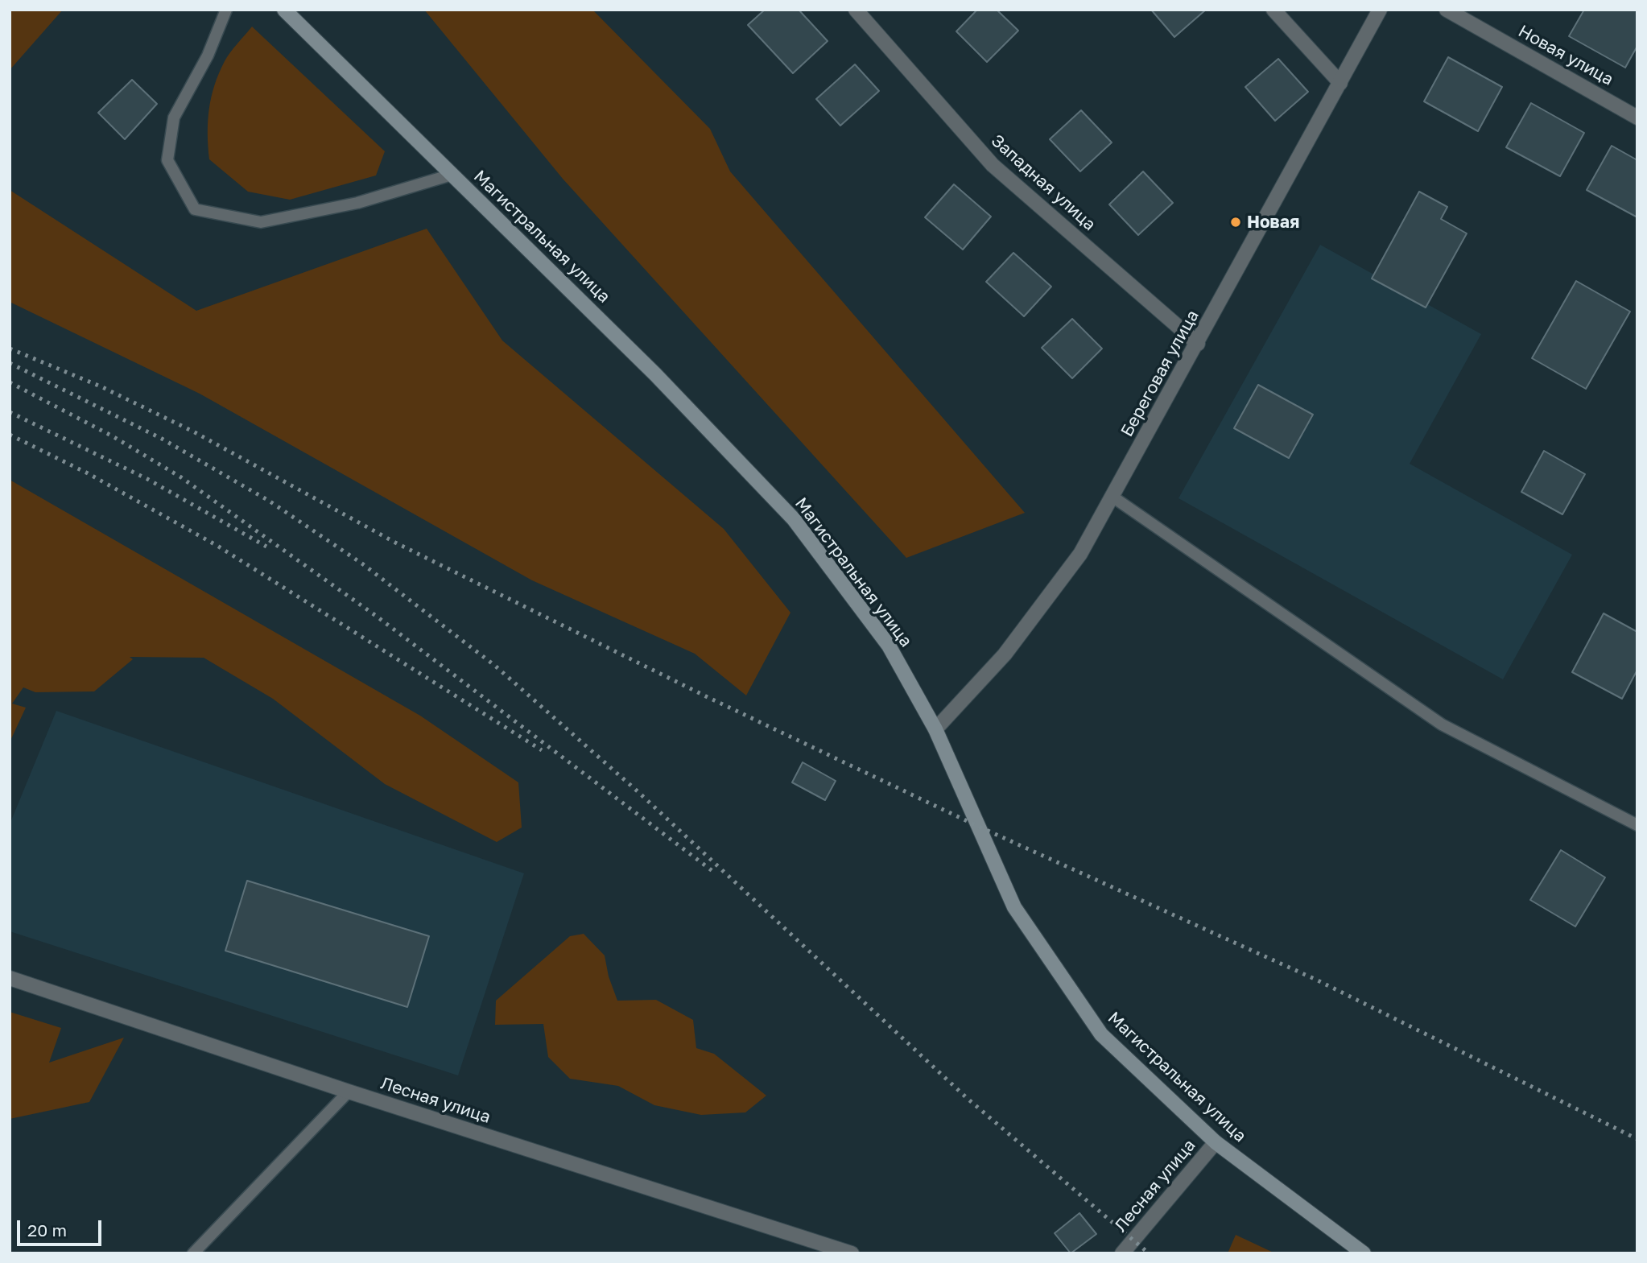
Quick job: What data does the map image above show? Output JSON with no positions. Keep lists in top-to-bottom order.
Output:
{
  "streets": {
    "main road": ["Магистральная улица"],
    "street": [
      "Новая улица",
      "Западная улица",
      "Береговая улица",
      "Лесная улица"
    ]
  },
  "crossings": [
    ["Западная улица", "Береговая улица"],
    ["Магистральная улица", "Береговая улица"],
    ["Магистральная улица", "Лесная улица"]
  ],
  "places": ["Новая"],
  "scale_bar": "20 m"
}
